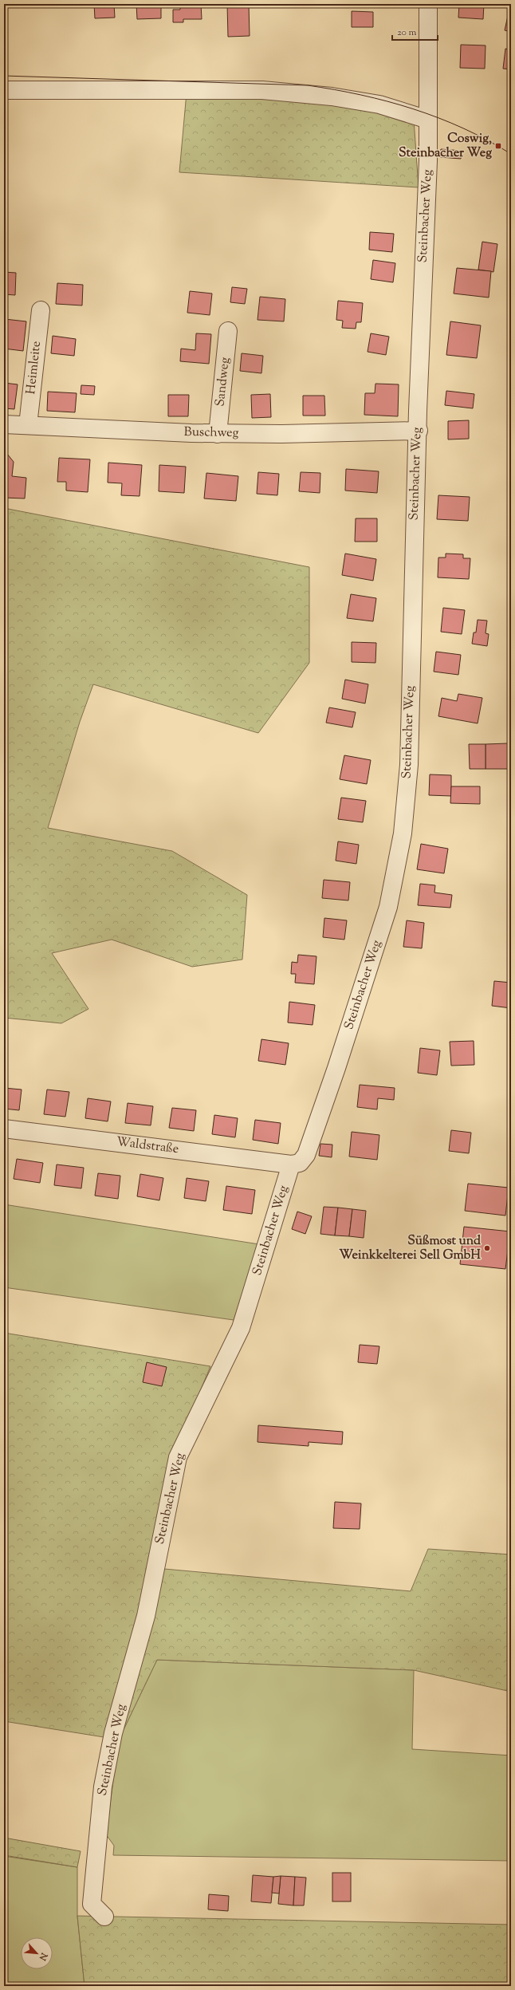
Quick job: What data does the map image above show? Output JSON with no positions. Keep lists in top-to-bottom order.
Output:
{
  "streets": {
    "street": [
      "Steinbacher Weg",
      "Heimleite",
      "Sandweg",
      "Buschweg",
      "Waldstraße"
    ]
  },
  "crossings": [
    ["Steinbacher Weg", "Buschweg"],
    ["Steinbacher Weg", "Waldstraße"],
    ["Heimleite", "Buschweg"],
    ["Sandweg", "Buschweg"]
  ],
  "places": {
    "transit": ["Coswig, Steinbacher Weg"],
    "other": ["Süßmost und Weinkkelterei Sell GmbH"]
  },
  "scale_bar": "20 m",
  "north": "bottom right"
}
